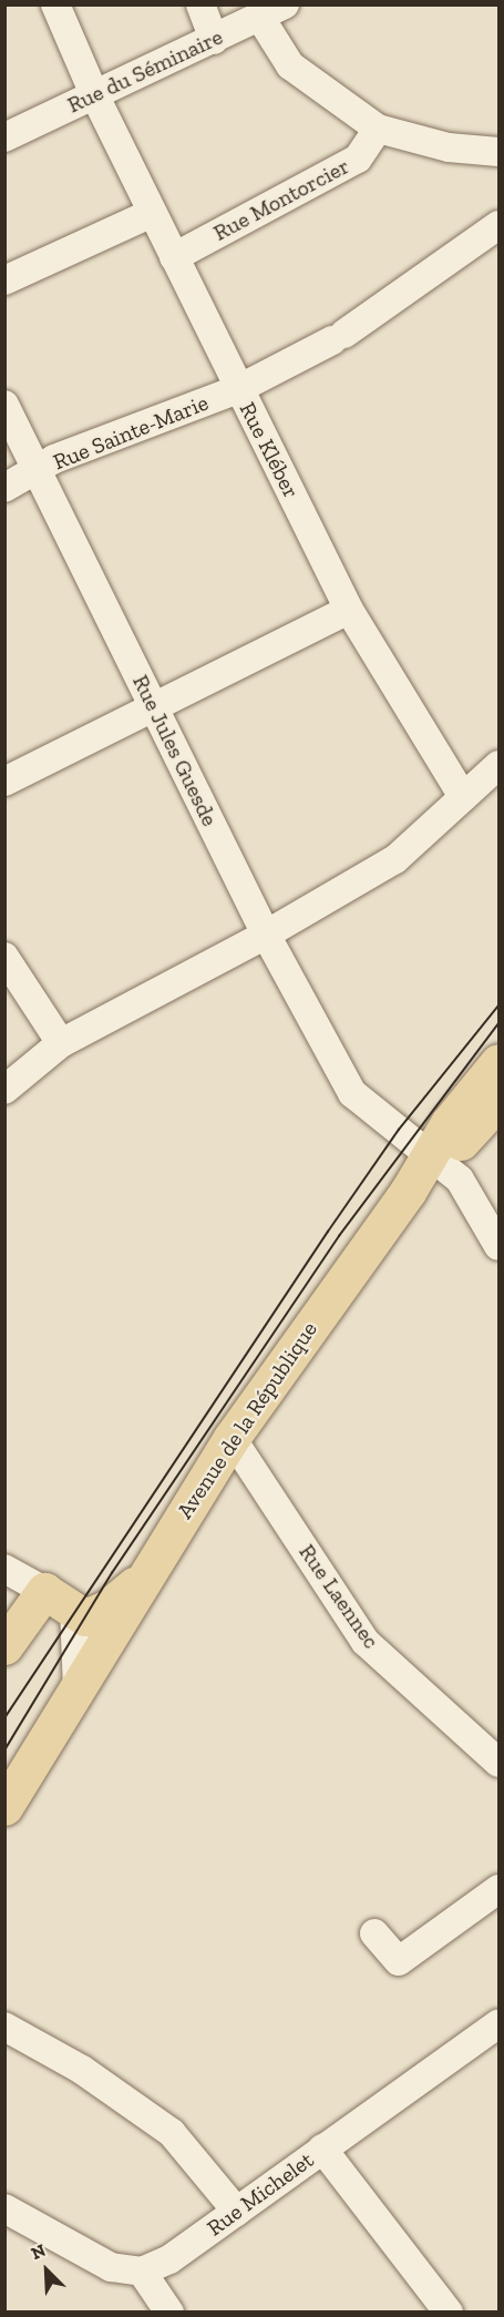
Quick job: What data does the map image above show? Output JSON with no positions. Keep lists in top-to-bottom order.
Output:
{
  "streets": {
    "main road": ["Avenue de la République"],
    "street": [
      "Rue du Séminaire",
      "Rue Montorcier",
      "Rue Sainte-Marie",
      "Rue Kléber",
      "Rue Jules Guesde",
      "Rue Laennec",
      "Rue Michelet"
    ]
  },
  "crossings": [
    ["Rue du Séminaire", "Rue Kléber"],
    ["Rue Montorcier", "Rue Kléber"],
    ["Rue Sainte-Marie", "Rue Kléber"],
    ["Rue Sainte-Marie", "Rue Jules Guesde"],
    ["Rue Jules Guesde", "Avenue de la République"],
    ["Avenue de la République", "Rue Laennec"]
  ],
  "north": "top left"
}
